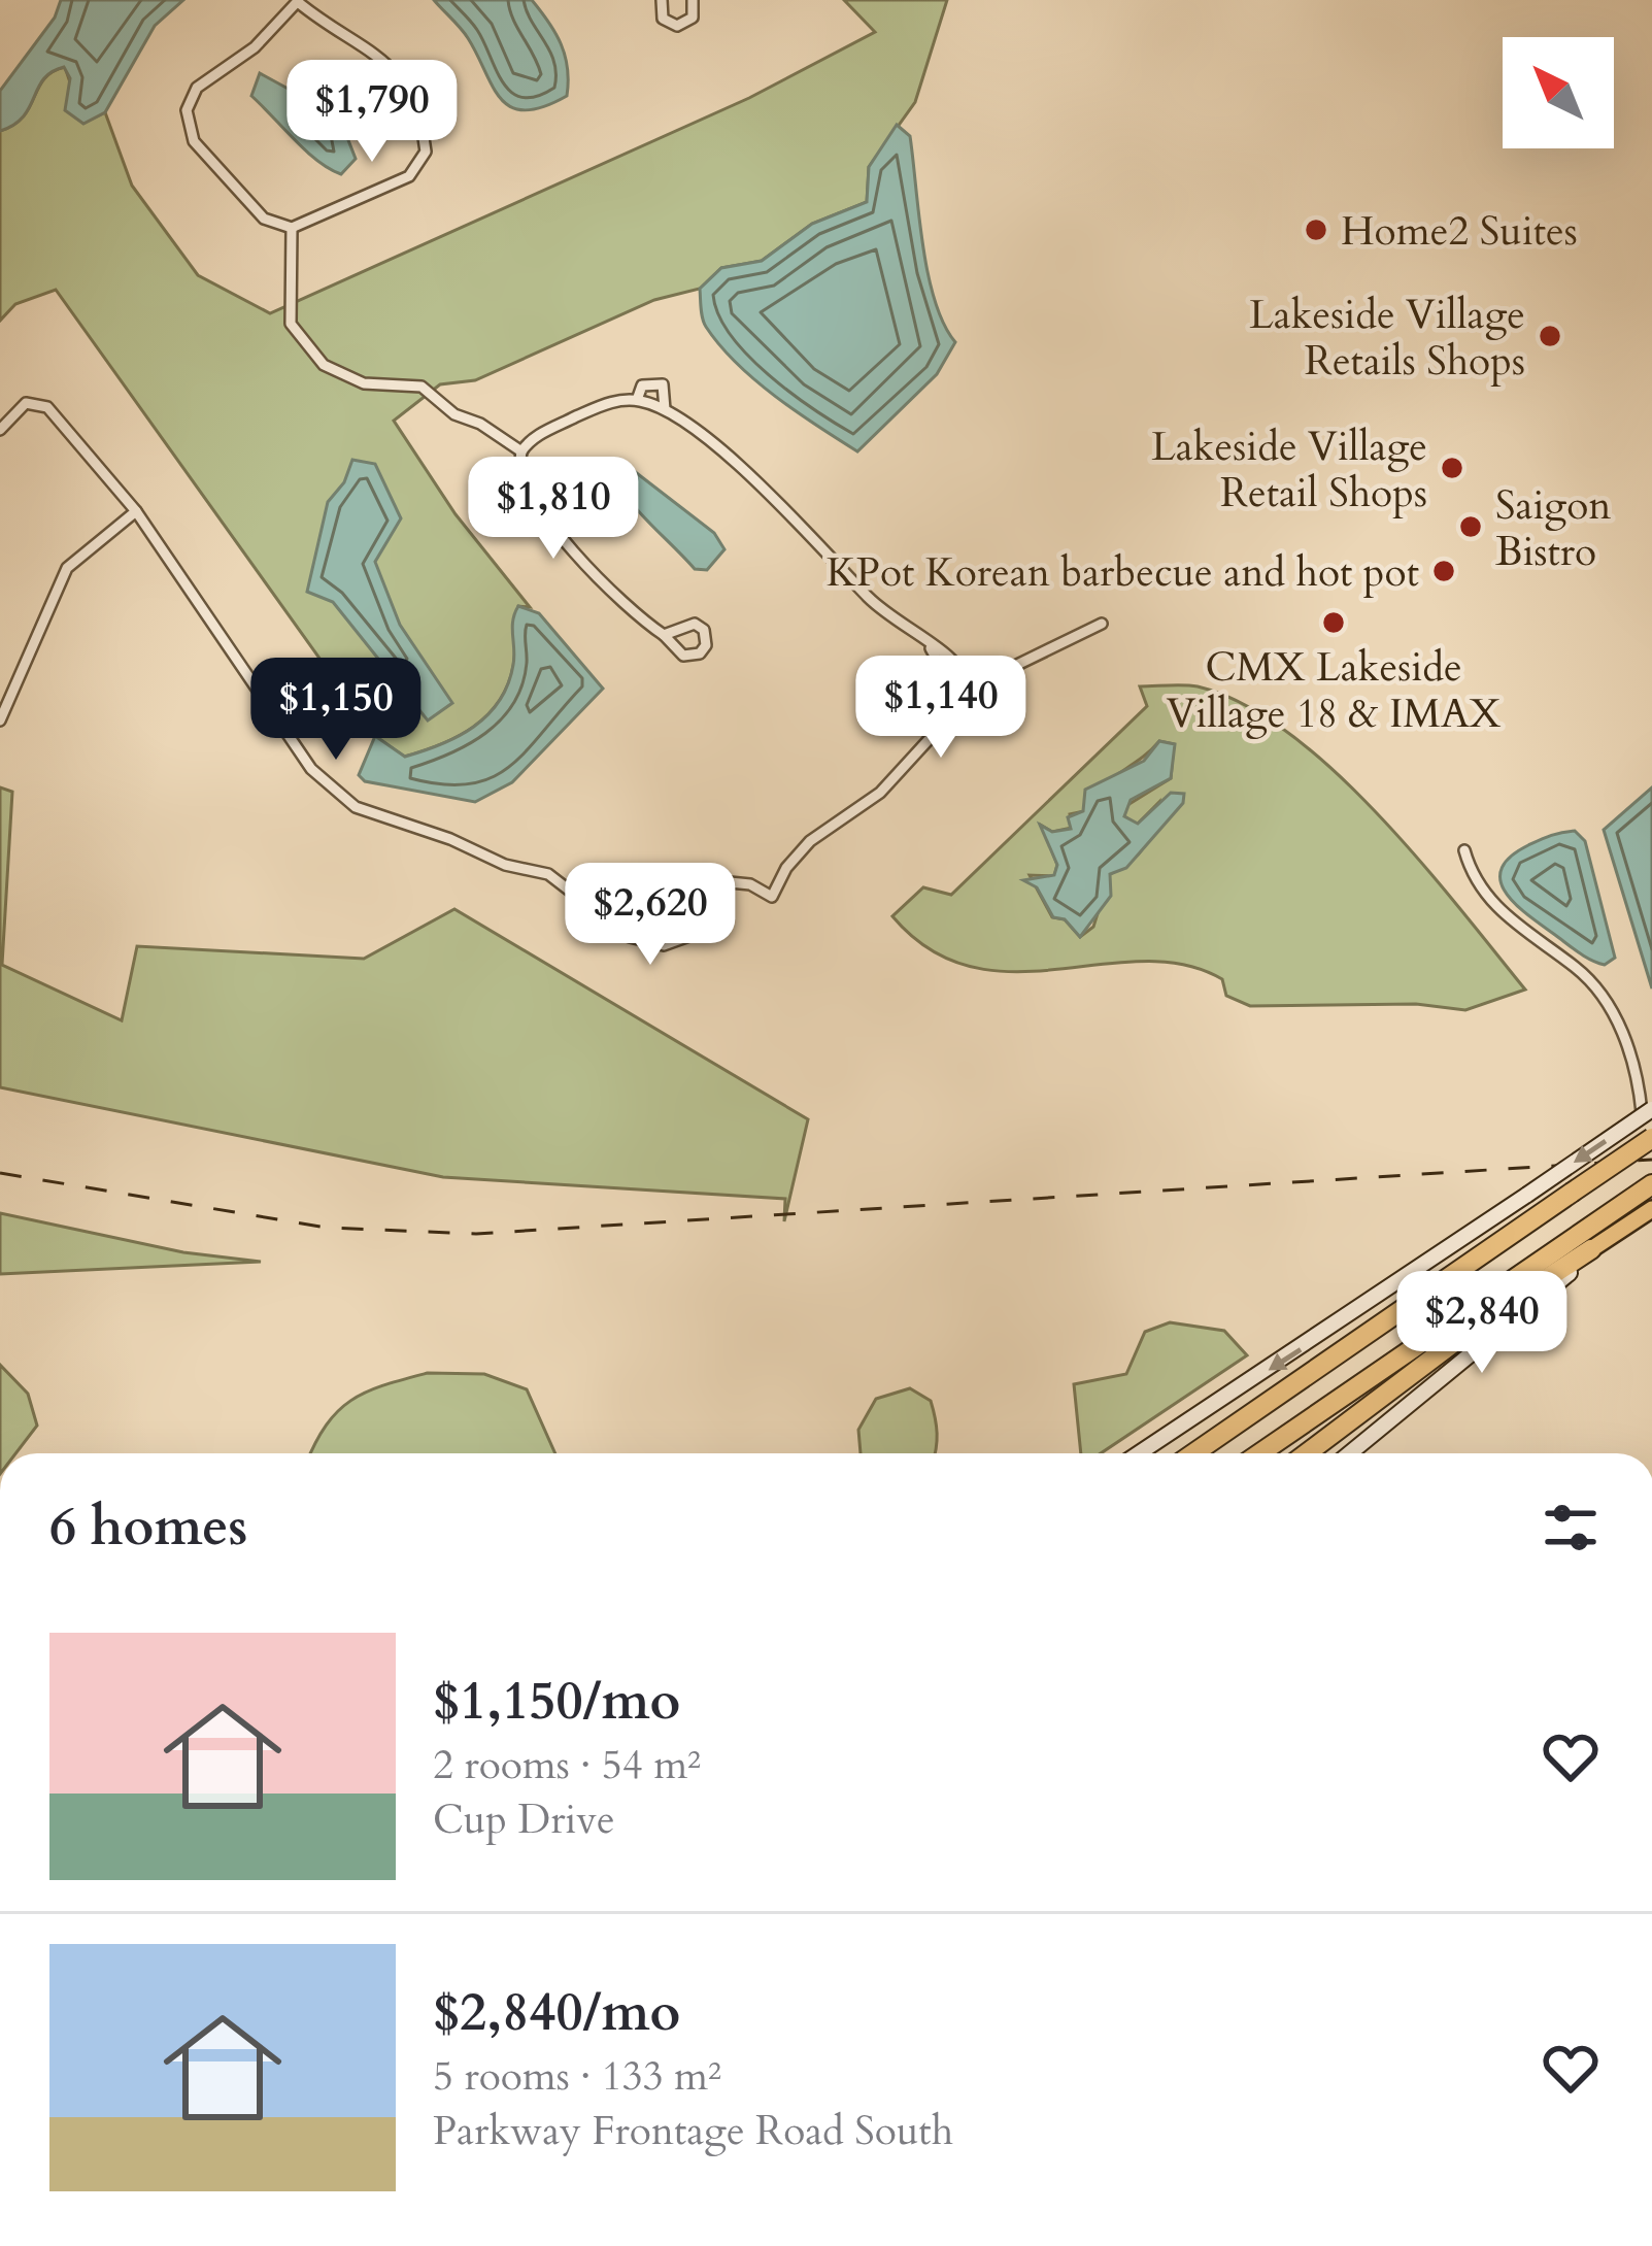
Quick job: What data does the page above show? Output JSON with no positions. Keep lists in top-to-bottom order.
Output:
{
  "places": [
    "Home2 Suites",
    "Lakeside Village Retails Shops",
    "Lakeside Village Retail Shops",
    "Saigon Bistro",
    "KPot Korean barbecue and hot pot",
    "CMX Lakeside Village 18 & IMAX"
  ],
  "north": "top left",
  "page": {
    "price": [
      "$1,790",
      "$1,810",
      "$1,140",
      "$1,150",
      "$2,620",
      "$2,840"
    ],
    "heading": "6 homes",
    "list": [
      {
        "name": "$1,150/mo",
        "note": "2 rooms · 54 m² · Cup Drive"
      },
      {
        "name": "$2,840/mo",
        "note": "5 rooms · 133 m² · Parkway Frontage Road South"
      }
    ]
  }
}
